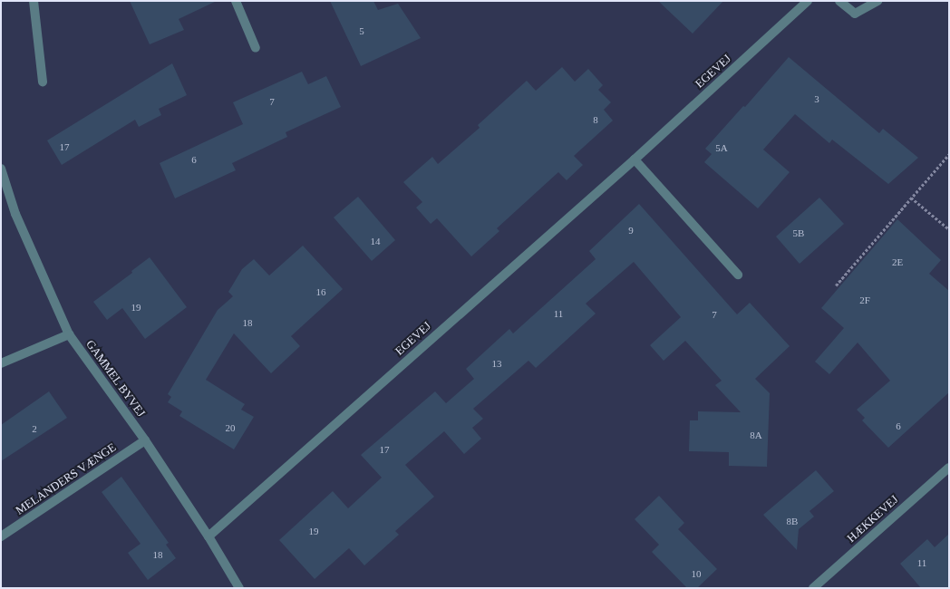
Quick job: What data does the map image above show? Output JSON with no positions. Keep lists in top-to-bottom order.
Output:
{
  "streets": {
    "street": [
      "EGEVEJ",
      "GAMMEL BYVEJ",
      "MELANDERS VÆNGE",
      "HÆKKEVEJ"
    ]
  },
  "crossings": [
    ["EGEVEJ", "GAMMEL BYVEJ"],
    ["GAMMEL BYVEJ", "MELANDERS VÆNGE"]
  ],
  "house_numbers": [
    "5",
    "3",
    "7",
    "8",
    "17",
    "5A",
    "6",
    "9",
    "5B",
    "14",
    "2E",
    "16",
    "2F",
    "19",
    "11",
    "7",
    "18",
    "13",
    "6",
    "20",
    "2",
    "8A",
    "17",
    "8B",
    "19",
    "18",
    "11",
    "10"
  ]
}
